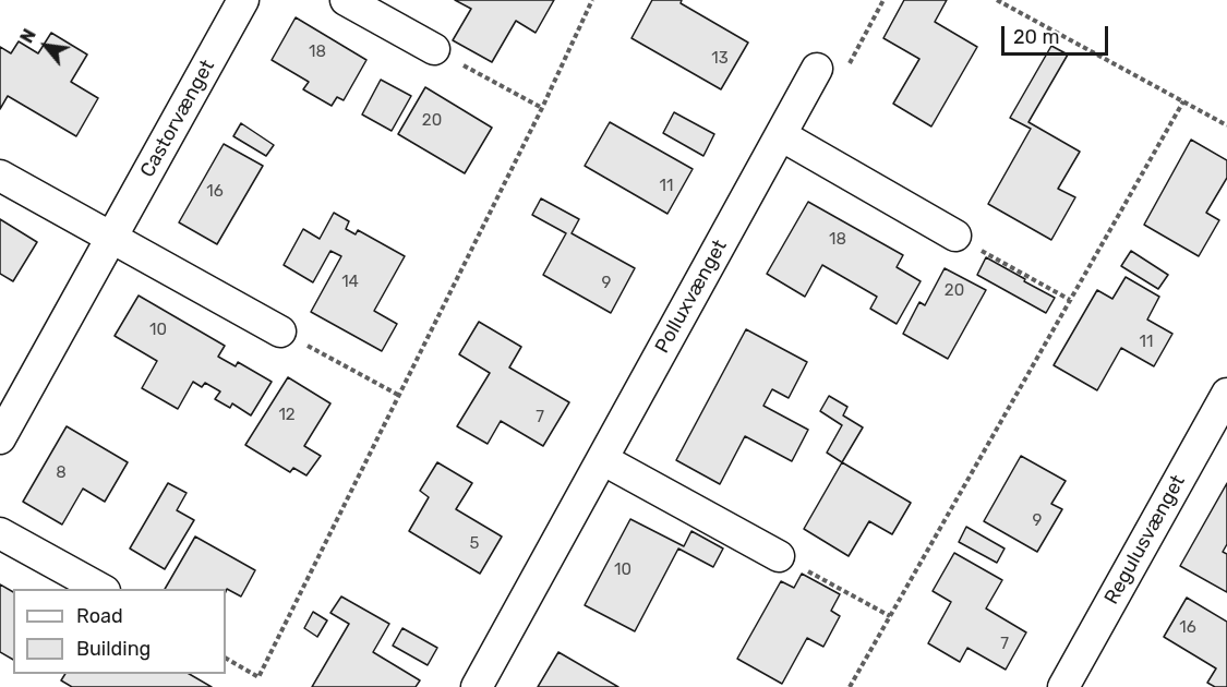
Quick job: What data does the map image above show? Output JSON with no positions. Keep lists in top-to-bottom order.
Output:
{
  "streets": {
    "street": ["Castorvænget", "Polluxvænget", "Regulusvænget"]
  },
  "house_numbers": [
    "18",
    "13",
    "20",
    "11",
    "16",
    "18",
    "14",
    "9",
    "20",
    "10",
    "11",
    "12",
    "7",
    "8",
    "9",
    "5",
    "10",
    "16",
    "7"
  ],
  "legend": ["Road", "Building"],
  "scale_bar": "20 m",
  "north": "top left"
}
